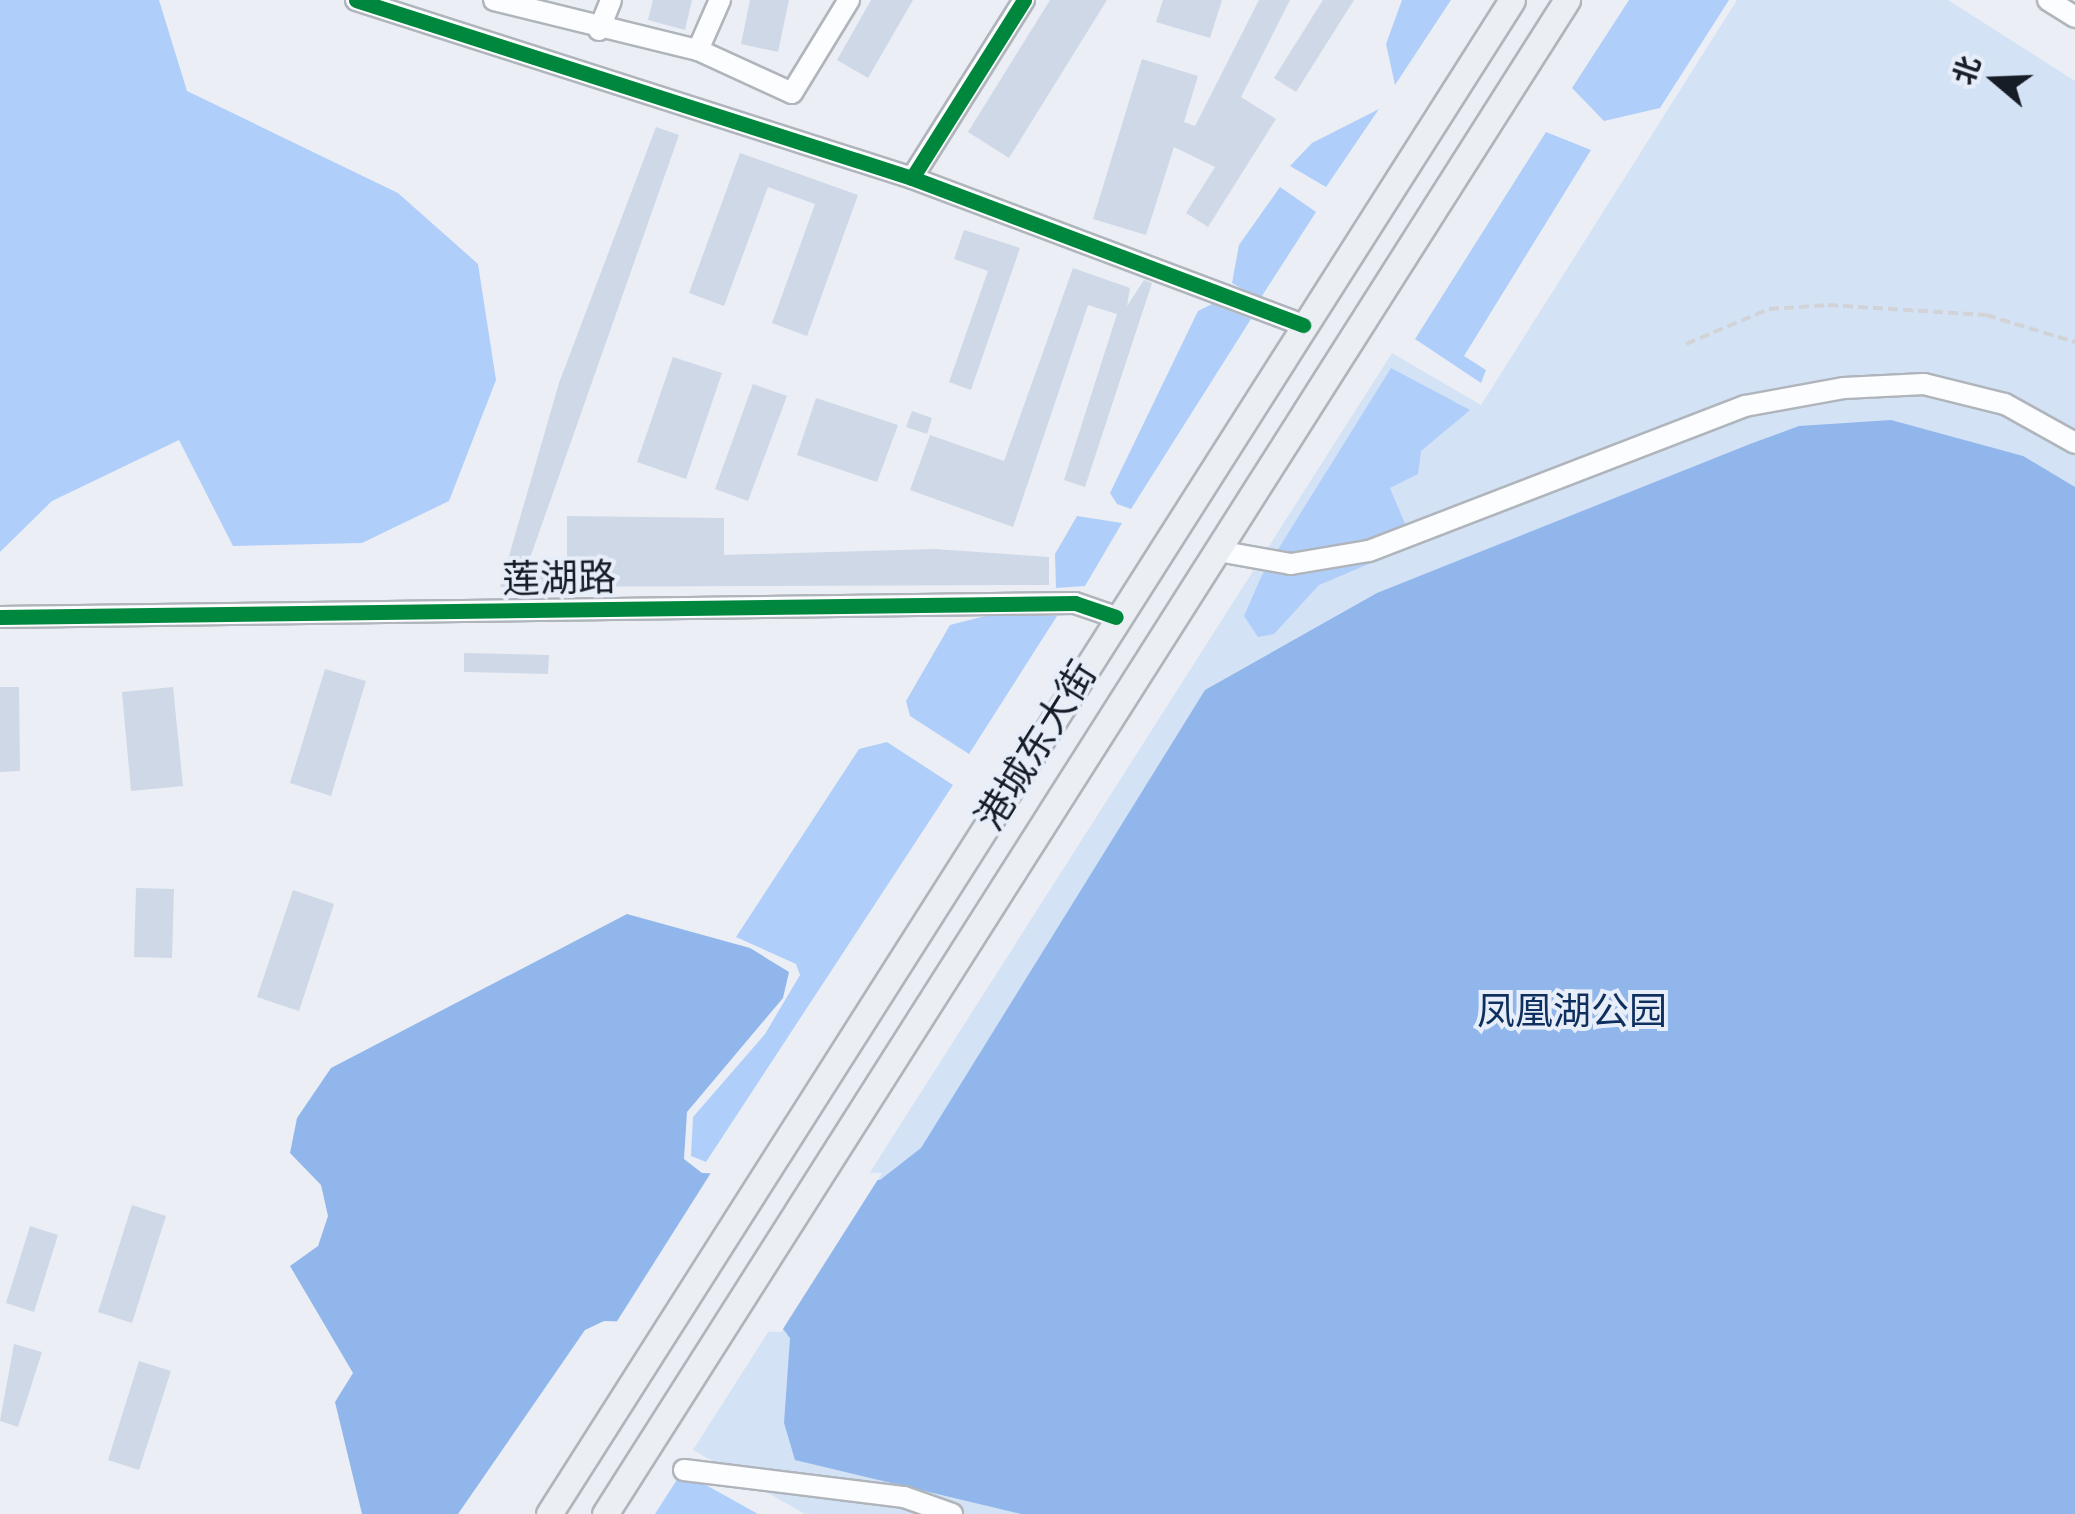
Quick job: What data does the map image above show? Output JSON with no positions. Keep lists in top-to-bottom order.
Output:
{
  "streets": {
    "main road": ["港城东大街"],
    "street": ["莲湖路"]
  },
  "crossings": [
    ["莲湖路", "港城东大街"]
  ],
  "parks": ["凤凰湖公园"],
  "north": "left"
}
